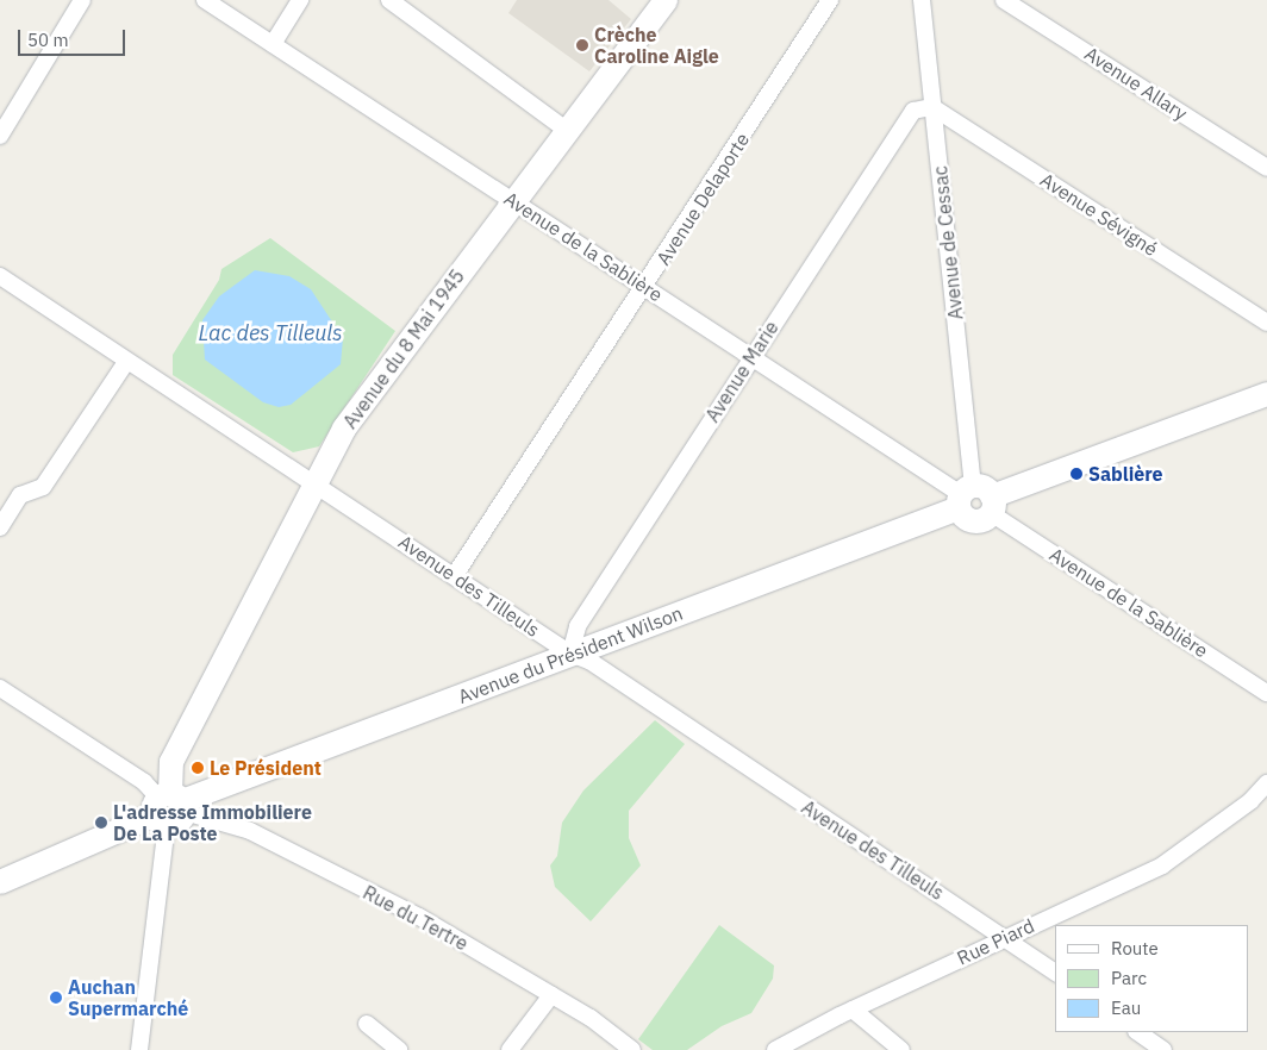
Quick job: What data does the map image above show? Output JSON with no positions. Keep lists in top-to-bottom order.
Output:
{
  "streets": {
    "street": [
      "Avenue Allary",
      "Avenue Delaporte",
      "Avenue Sévigné",
      "Avenue de Cessac",
      "Avenue de la Sablière",
      "Avenue du 8 Mai 1945",
      "Avenue Marie",
      "Avenue des Tilleuls",
      "Avenue du Président Wilson",
      "Rue du Tertre",
      "Rue Piard"
    ]
  },
  "crossings": [
    ["Avenue Delaporte", "Avenue de la Sablière"],
    ["Avenue Delaporte", "Avenue des Tilleuls"],
    ["Avenue Sévigné", "Avenue de Cessac"],
    ["Avenue Sévigné", "Avenue Marie"],
    ["Avenue de Cessac", "Avenue de la Sablière"],
    ["Avenue de Cessac", "Avenue Marie"],
    ["Avenue de Cessac", "Avenue du Président Wilson"],
    ["Avenue de la Sablière", "Avenue du 8 Mai 1945"],
    ["Avenue de la Sablière", "Avenue Marie"],
    ["Avenue de la Sablière", "Avenue du Président Wilson"],
    ["Avenue du 8 Mai 1945", "Avenue des Tilleuls"],
    ["Avenue du 8 Mai 1945", "Avenue du Président Wilson"],
    ["Avenue du 8 Mai 1945", "Rue du Tertre"],
    ["Avenue Marie", "Avenue des Tilleuls"],
    ["Avenue Marie", "Avenue du Président Wilson"],
    ["Avenue des Tilleuls", "Avenue du Président Wilson"],
    ["Avenue des Tilleuls", "Rue Piard"],
    ["Avenue du Président Wilson", "Rue du Tertre"]
  ],
  "water": ["Lac des Tilleuls"],
  "places": [
    "Crèche Caroline Aigle",
    "Sablière",
    "Le Président",
    "L'adresse Immobiliere De La Poste",
    "Auchan Supermarché"
  ],
  "legend": ["Route", "Parc", "Eau"],
  "scale_bar": "50 m"
}
